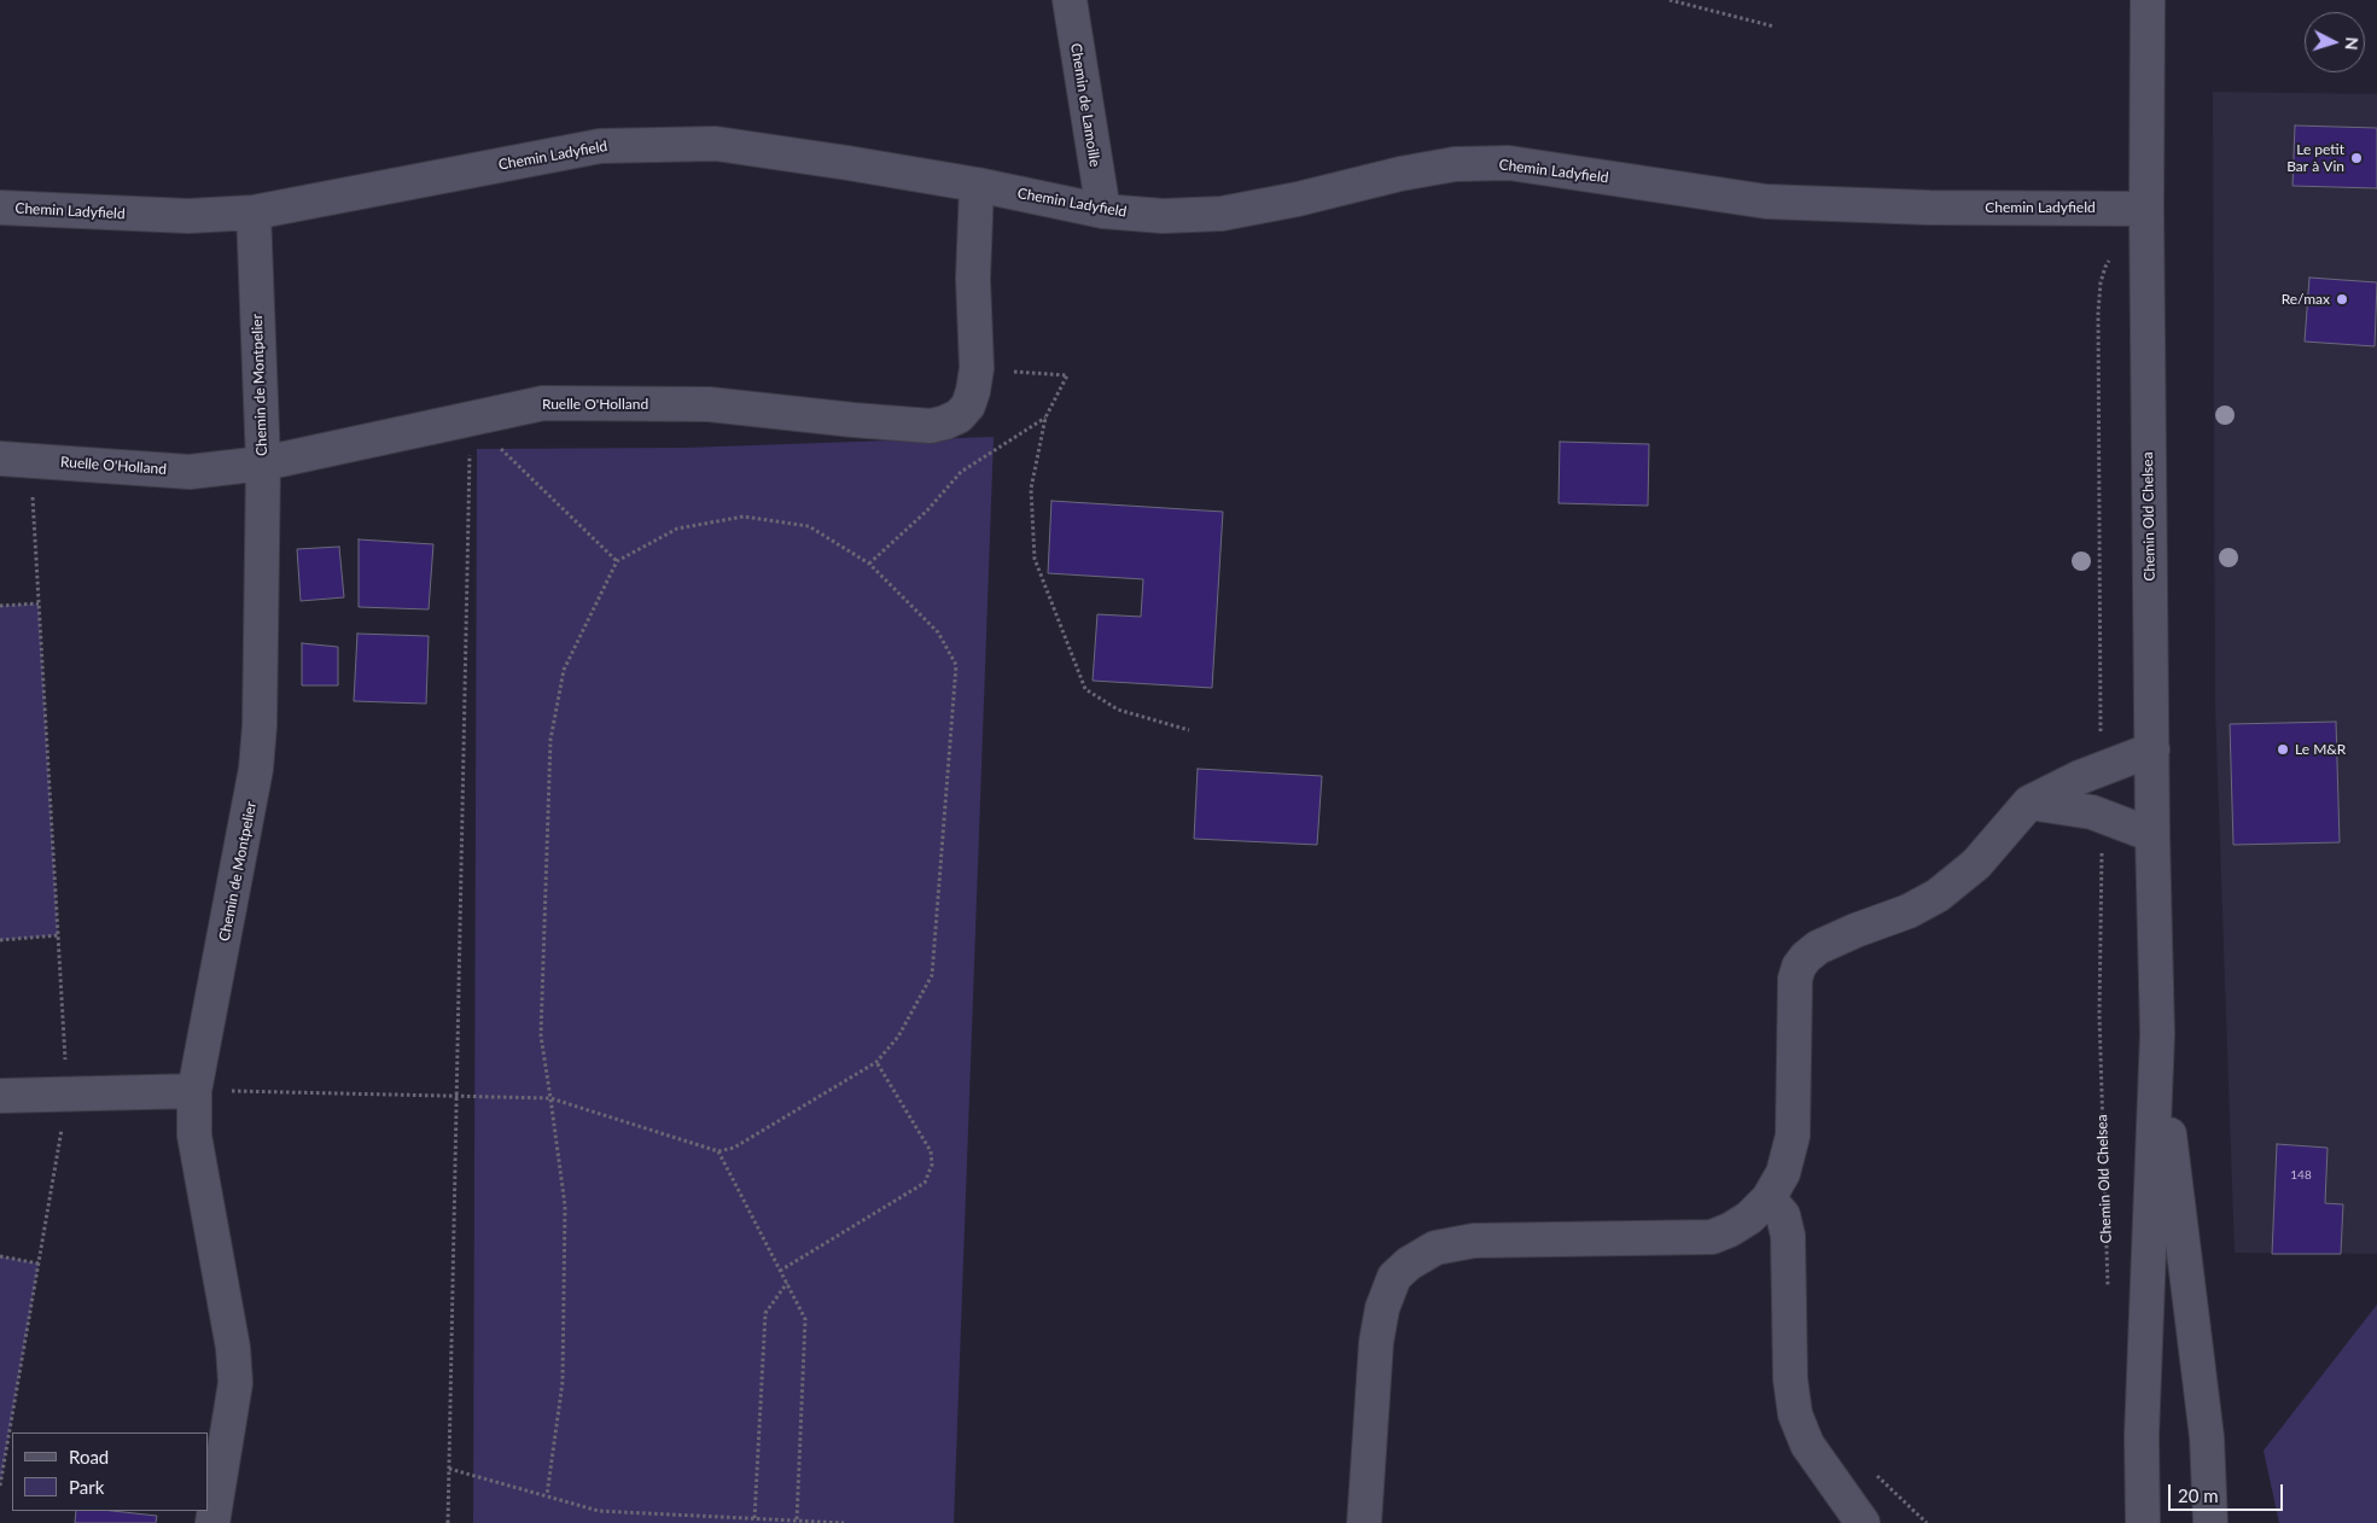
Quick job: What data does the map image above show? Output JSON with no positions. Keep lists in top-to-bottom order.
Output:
{
  "streets": {
    "street": [
      "Chemin de Lamoille",
      "Chemin Ladyfield",
      "Chemin de Montpelier",
      "Ruelle O'Holland",
      "Chemin Old Chelsea"
    ]
  },
  "crossings": [
    ["Chemin de Lamoille", "Chemin Ladyfield"],
    ["Chemin Ladyfield", "Chemin de Montpelier"],
    ["Chemin Ladyfield", "Ruelle O'Holland"],
    ["Chemin Ladyfield", "Chemin Old Chelsea"],
    ["Chemin de Montpelier", "Ruelle O'Holland"]
  ],
  "places": ["Le petit Bar à Vin", "Re/max", "Le M&R"],
  "house_numbers": ["148"],
  "legend": ["Road", "Park"],
  "scale_bar": "20 m",
  "north": "right"
}
